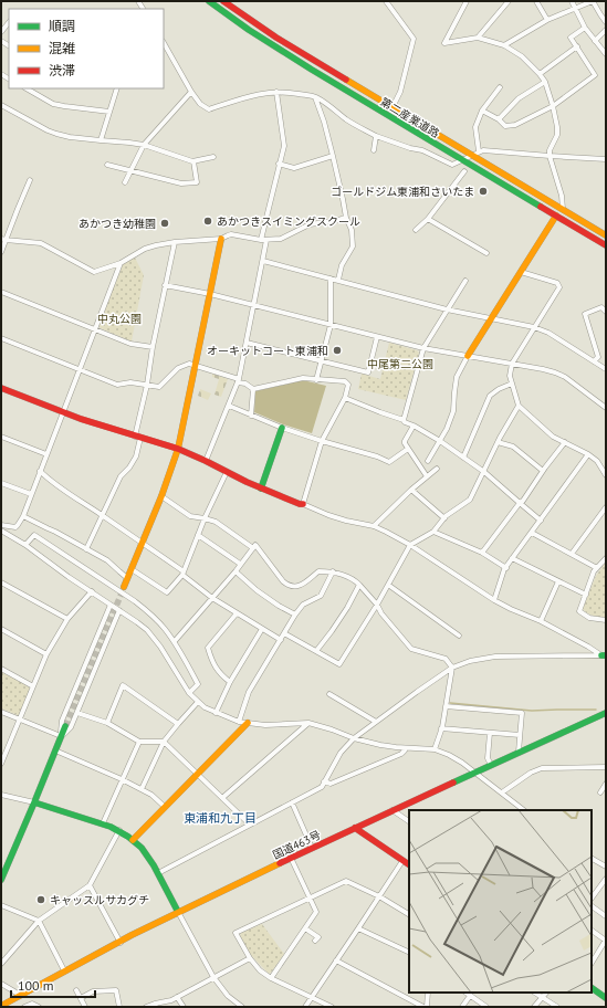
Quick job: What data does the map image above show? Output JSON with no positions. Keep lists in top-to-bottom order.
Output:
{
  "streets": {
    "main road": ["第二産業道路", "国道463号"]
  },
  "districts": ["東浦和九丁目"],
  "parks": ["中丸公園", "中尾第二公園"],
  "places": [
    "ゴールドジム東浦和さいたま",
    "あかつきスイミングスクール",
    "あかつき幼稚園",
    "オーキットコート東浦和",
    "キャッスルサカグチ"
  ],
  "legend": ["順調", "混雑", "渋滞"],
  "scale_bar": "100 m"
}
